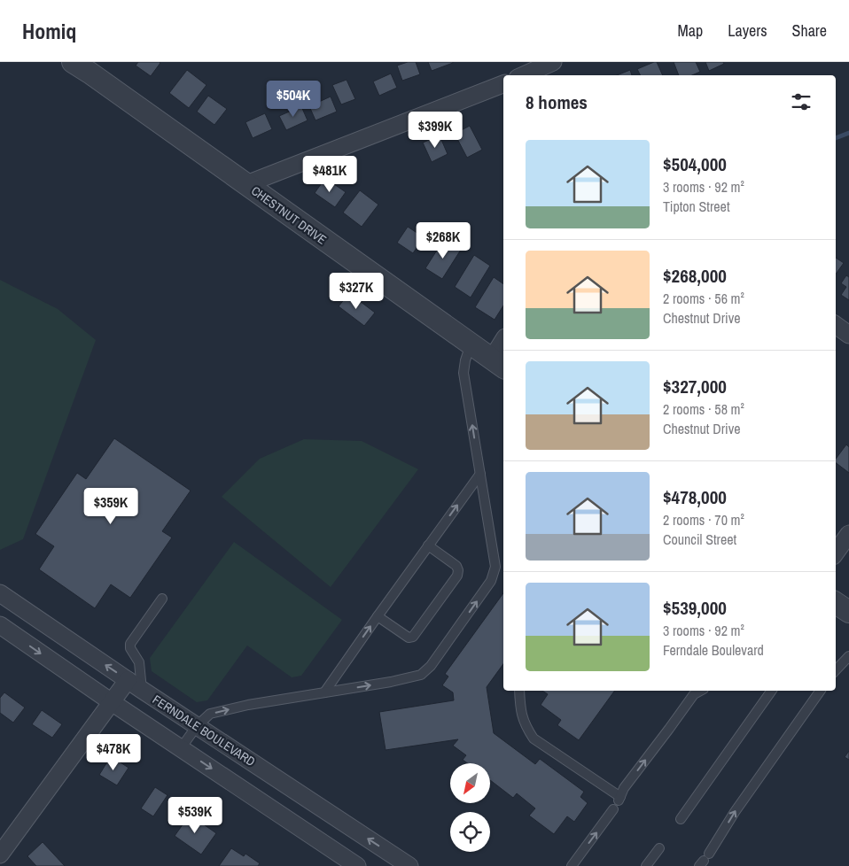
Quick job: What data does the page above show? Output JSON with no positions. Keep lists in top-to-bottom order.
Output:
{
  "streets": {
    "street": ["CHESTNUT DRIVE", "FERNDALE BOULEVARD"]
  },
  "north": "bottom left",
  "page": {
    "header": "Homiq",
    "nav": ["Map", "Layers", "Share"],
    "heading": "8 homes",
    "price": [
      "$504K",
      "$399K",
      "$481K",
      "$268K",
      "$327K",
      "$359K",
      "$478K",
      "$539K"
    ],
    "list": [
      {
        "name": "$504,000",
        "note": "3 rooms · 92 m² · Tipton Street"
      },
      {
        "name": "$268,000",
        "note": "2 rooms · 56 m² · Chestnut Drive"
      },
      {
        "name": "$327,000",
        "note": "2 rooms · 58 m² · Chestnut Drive"
      },
      {
        "name": "$478,000",
        "note": "2 rooms · 70 m² · Council Street"
      },
      {
        "name": "$539,000",
        "note": "3 rooms · 92 m² · Ferndale Boulevard"
      }
    ]
  }
}
